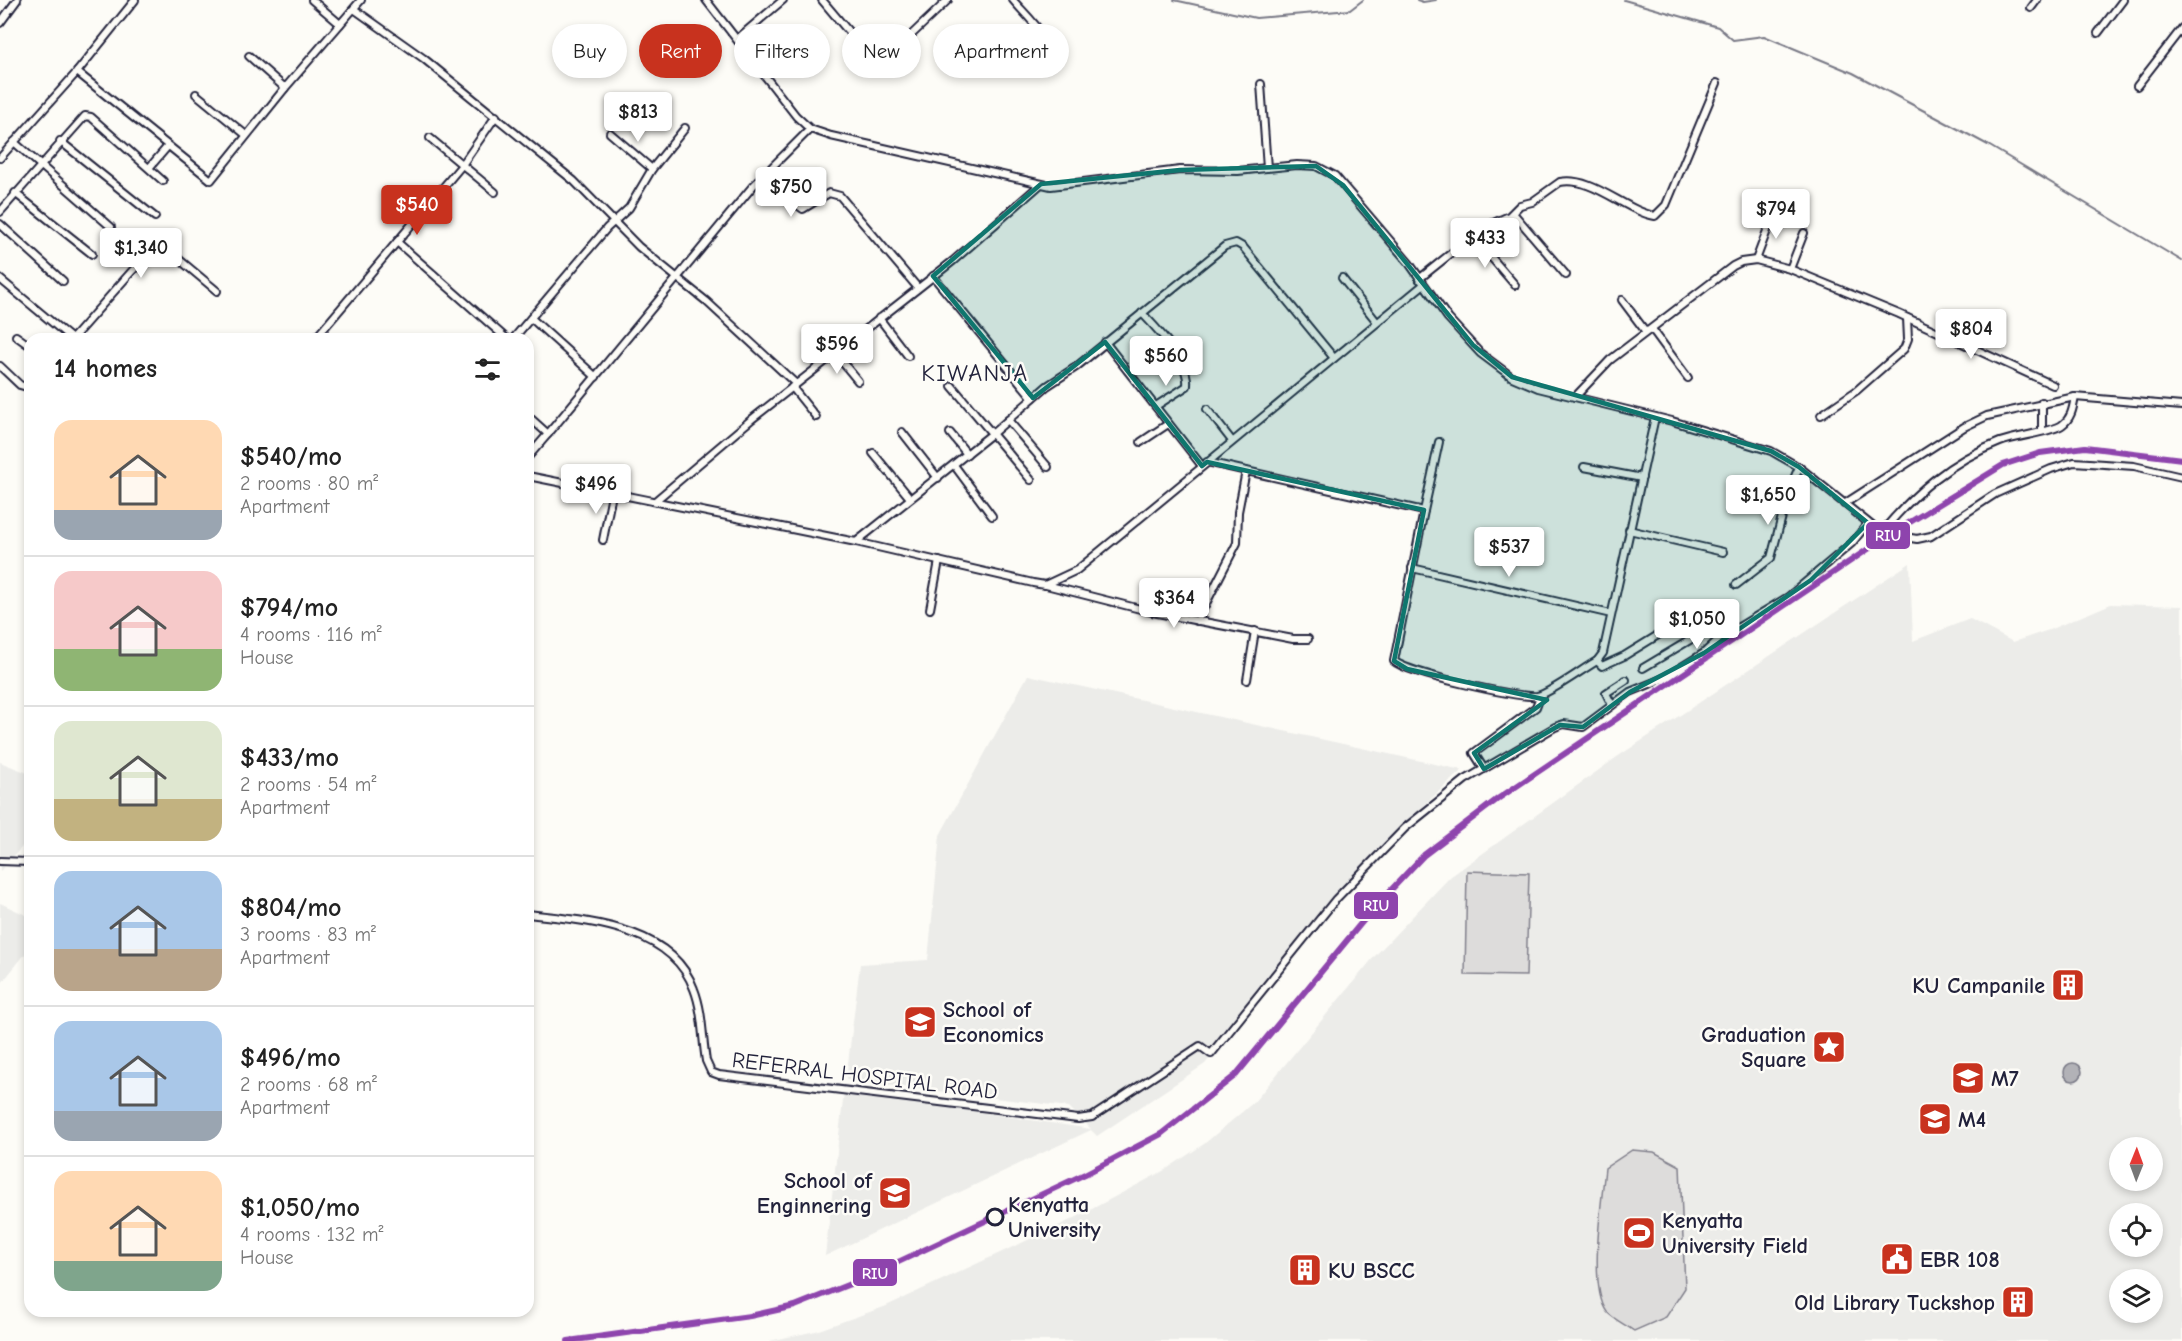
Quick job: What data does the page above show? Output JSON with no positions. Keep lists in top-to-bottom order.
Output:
{
  "streets": {
    "street": ["REFERRAL HOSPITAL ROAD"]
  },
  "districts": ["KIWANJA"],
  "places": {
    "building": ["KU Campanile", "KU BSCC", "Old Library Tuckshop"],
    "school or university": [
      "School of Economics",
      "M7",
      "M4",
      "School of Enginnering"
    ],
    "place": ["Graduation Square"],
    "other": ["Kenyatta University"],
    "sports": ["Kenyatta University Field"],
    "public building": ["EBR 108"]
  },
  "lines": ["transit line RIU"],
  "north": "top",
  "page": {
    "chip": [
      "Buy",
      "Rent",
      "Filters",
      "New",
      "Apartment"
    ],
    "price": [
      "$813",
      "$750",
      "$540",
      "$794",
      "$433",
      "$1,340",
      "$804",
      "$596",
      "$560",
      "$496",
      "$1,650",
      "$537",
      "$364",
      "$1,050"
    ],
    "heading": "14 homes",
    "list": [
      {
        "name": "$540/mo",
        "note": "2 rooms · 80 m² · Apartment"
      },
      {
        "name": "$794/mo",
        "note": "4 rooms · 116 m² · House"
      },
      {
        "name": "$433/mo",
        "note": "2 rooms · 54 m² · Apartment"
      },
      {
        "name": "$804/mo",
        "note": "3 rooms · 83 m² · Apartment"
      },
      {
        "name": "$496/mo",
        "note": "2 rooms · 68 m² · Apartment"
      },
      {
        "name": "$1,050/mo",
        "note": "4 rooms · 132 m² · House"
      }
    ]
  }
}
